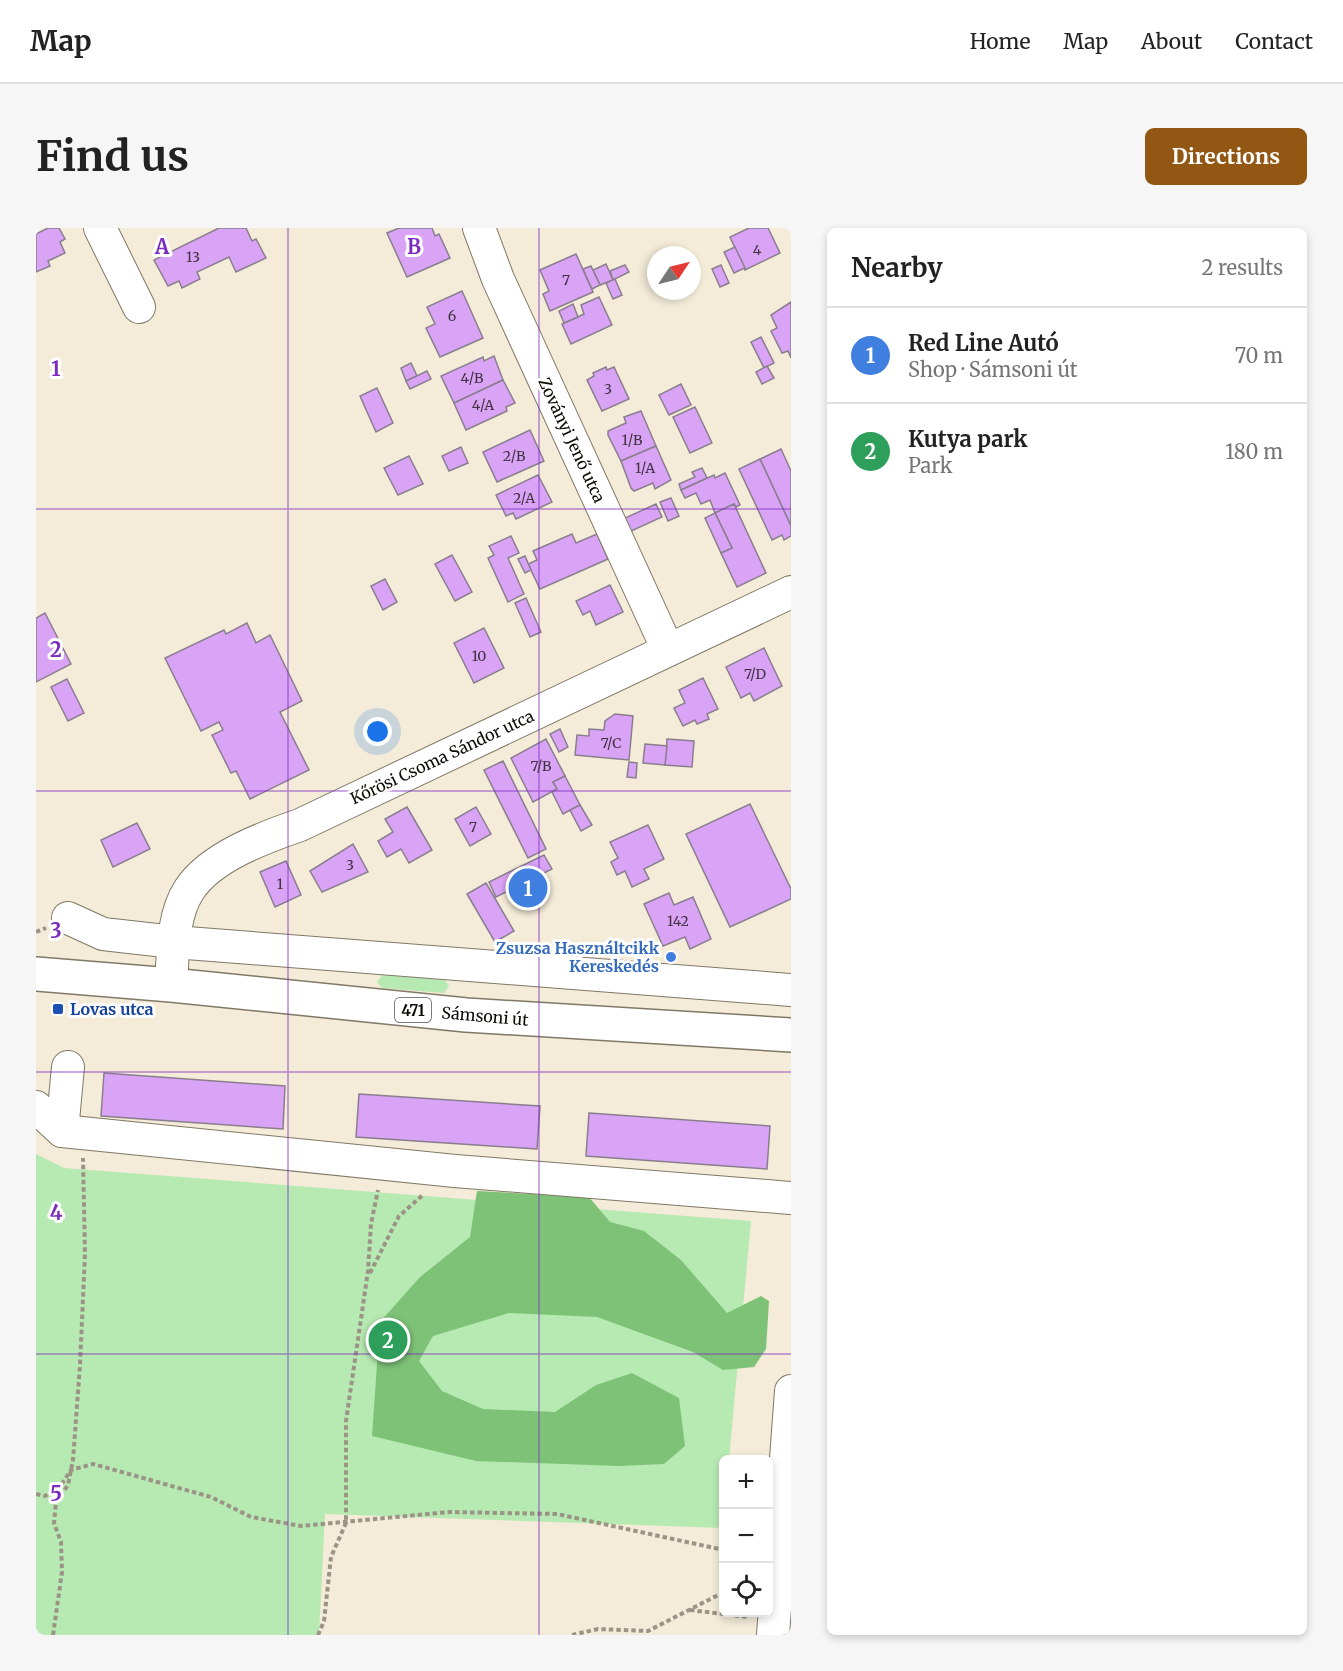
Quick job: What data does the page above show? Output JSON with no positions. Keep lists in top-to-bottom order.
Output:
{
  "streets": {
    "main road": ["471", "Sámsoni út"],
    "street": ["Zoványi Jenő utca", "Kőrösi Csoma Sándor utca"]
  },
  "crossings": [
    ["Zoványi Jenő utca", "Kőrösi Csoma Sándor utca"],
    ["Kőrösi Csoma Sándor utca", "Sámsoni út"]
  ],
  "places": {
    "other": ["Zsuzsa Használtcikk Kereskedés"],
    "transit": ["Lovas utca"]
  },
  "house_numbers": [
    "4",
    "13",
    "7",
    "6",
    "4/B",
    "3",
    "4/A",
    "1/B",
    "2/B",
    "1/A",
    "2/A",
    "10",
    "7/D",
    "7/C",
    "7/B",
    "7",
    "3",
    "1",
    "142"
  ],
  "north": "top right",
  "page": {
    "header": "Map",
    "nav": [
      "Home",
      "Map",
      "About",
      "Contact"
    ],
    "buttons": "Directions",
    "title": "Find us",
    "heading": ["Nearby", "2 results"],
    "list": [
      {
        "mark": "1",
        "name": "Red Line Autó",
        "note": "Shop · Sámsoni út",
        "value": "70 m"
      },
      {
        "mark": "2",
        "name": "Kutya park",
        "note": "Park",
        "value": "180 m"
      }
    ],
    "pins": ["1", "2"],
    "map_buttons": ["+", "−"]
  },
  "grid": {
    "columns": ["A", "B"],
    "rows": [
      "1",
      "2",
      "3",
      "4",
      "5"
    ]
  }
}
